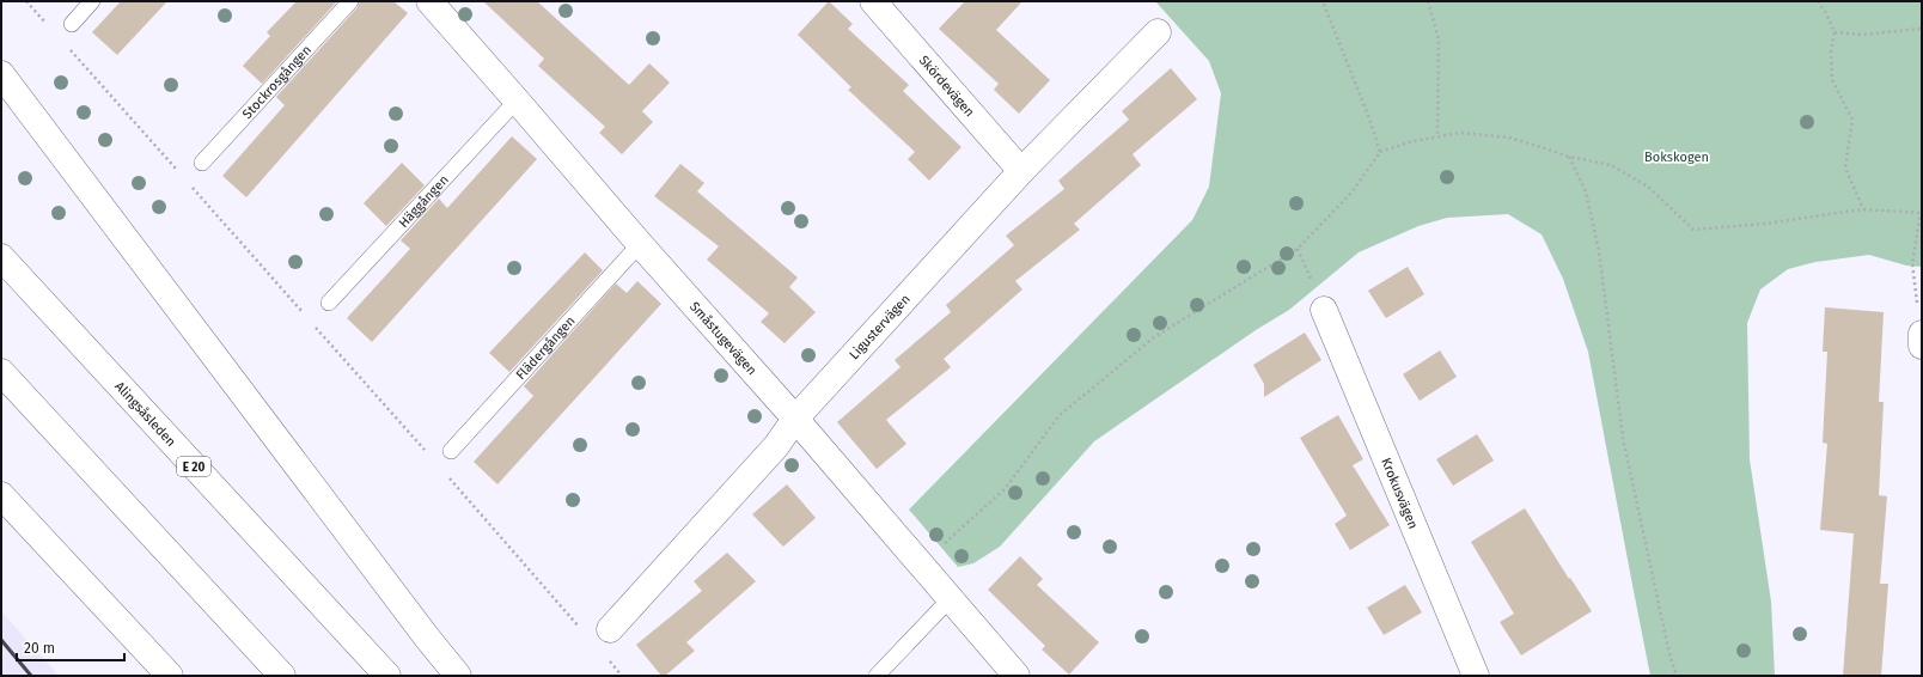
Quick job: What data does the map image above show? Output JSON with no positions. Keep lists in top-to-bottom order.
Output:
{
  "streets": {
    "main road": [
      "Skördevägen",
      "Ligustervägen",
      "Småstugevägen",
      "Alingsåsleden",
      "E 20",
      "Krokusvägen"
    ],
    "lane": ["Stockrosgången", "Häggången", "Flädergången"]
  },
  "crossings": [
    ["Skördevägen", "Ligustervägen"],
    ["Häggången", "Småstugevägen"],
    ["Ligustervägen", "Småstugevägen"],
    ["Småstugevägen", "Flädergången"]
  ],
  "parks": ["Bokskogen"],
  "scale_bar": "20 m"
}
